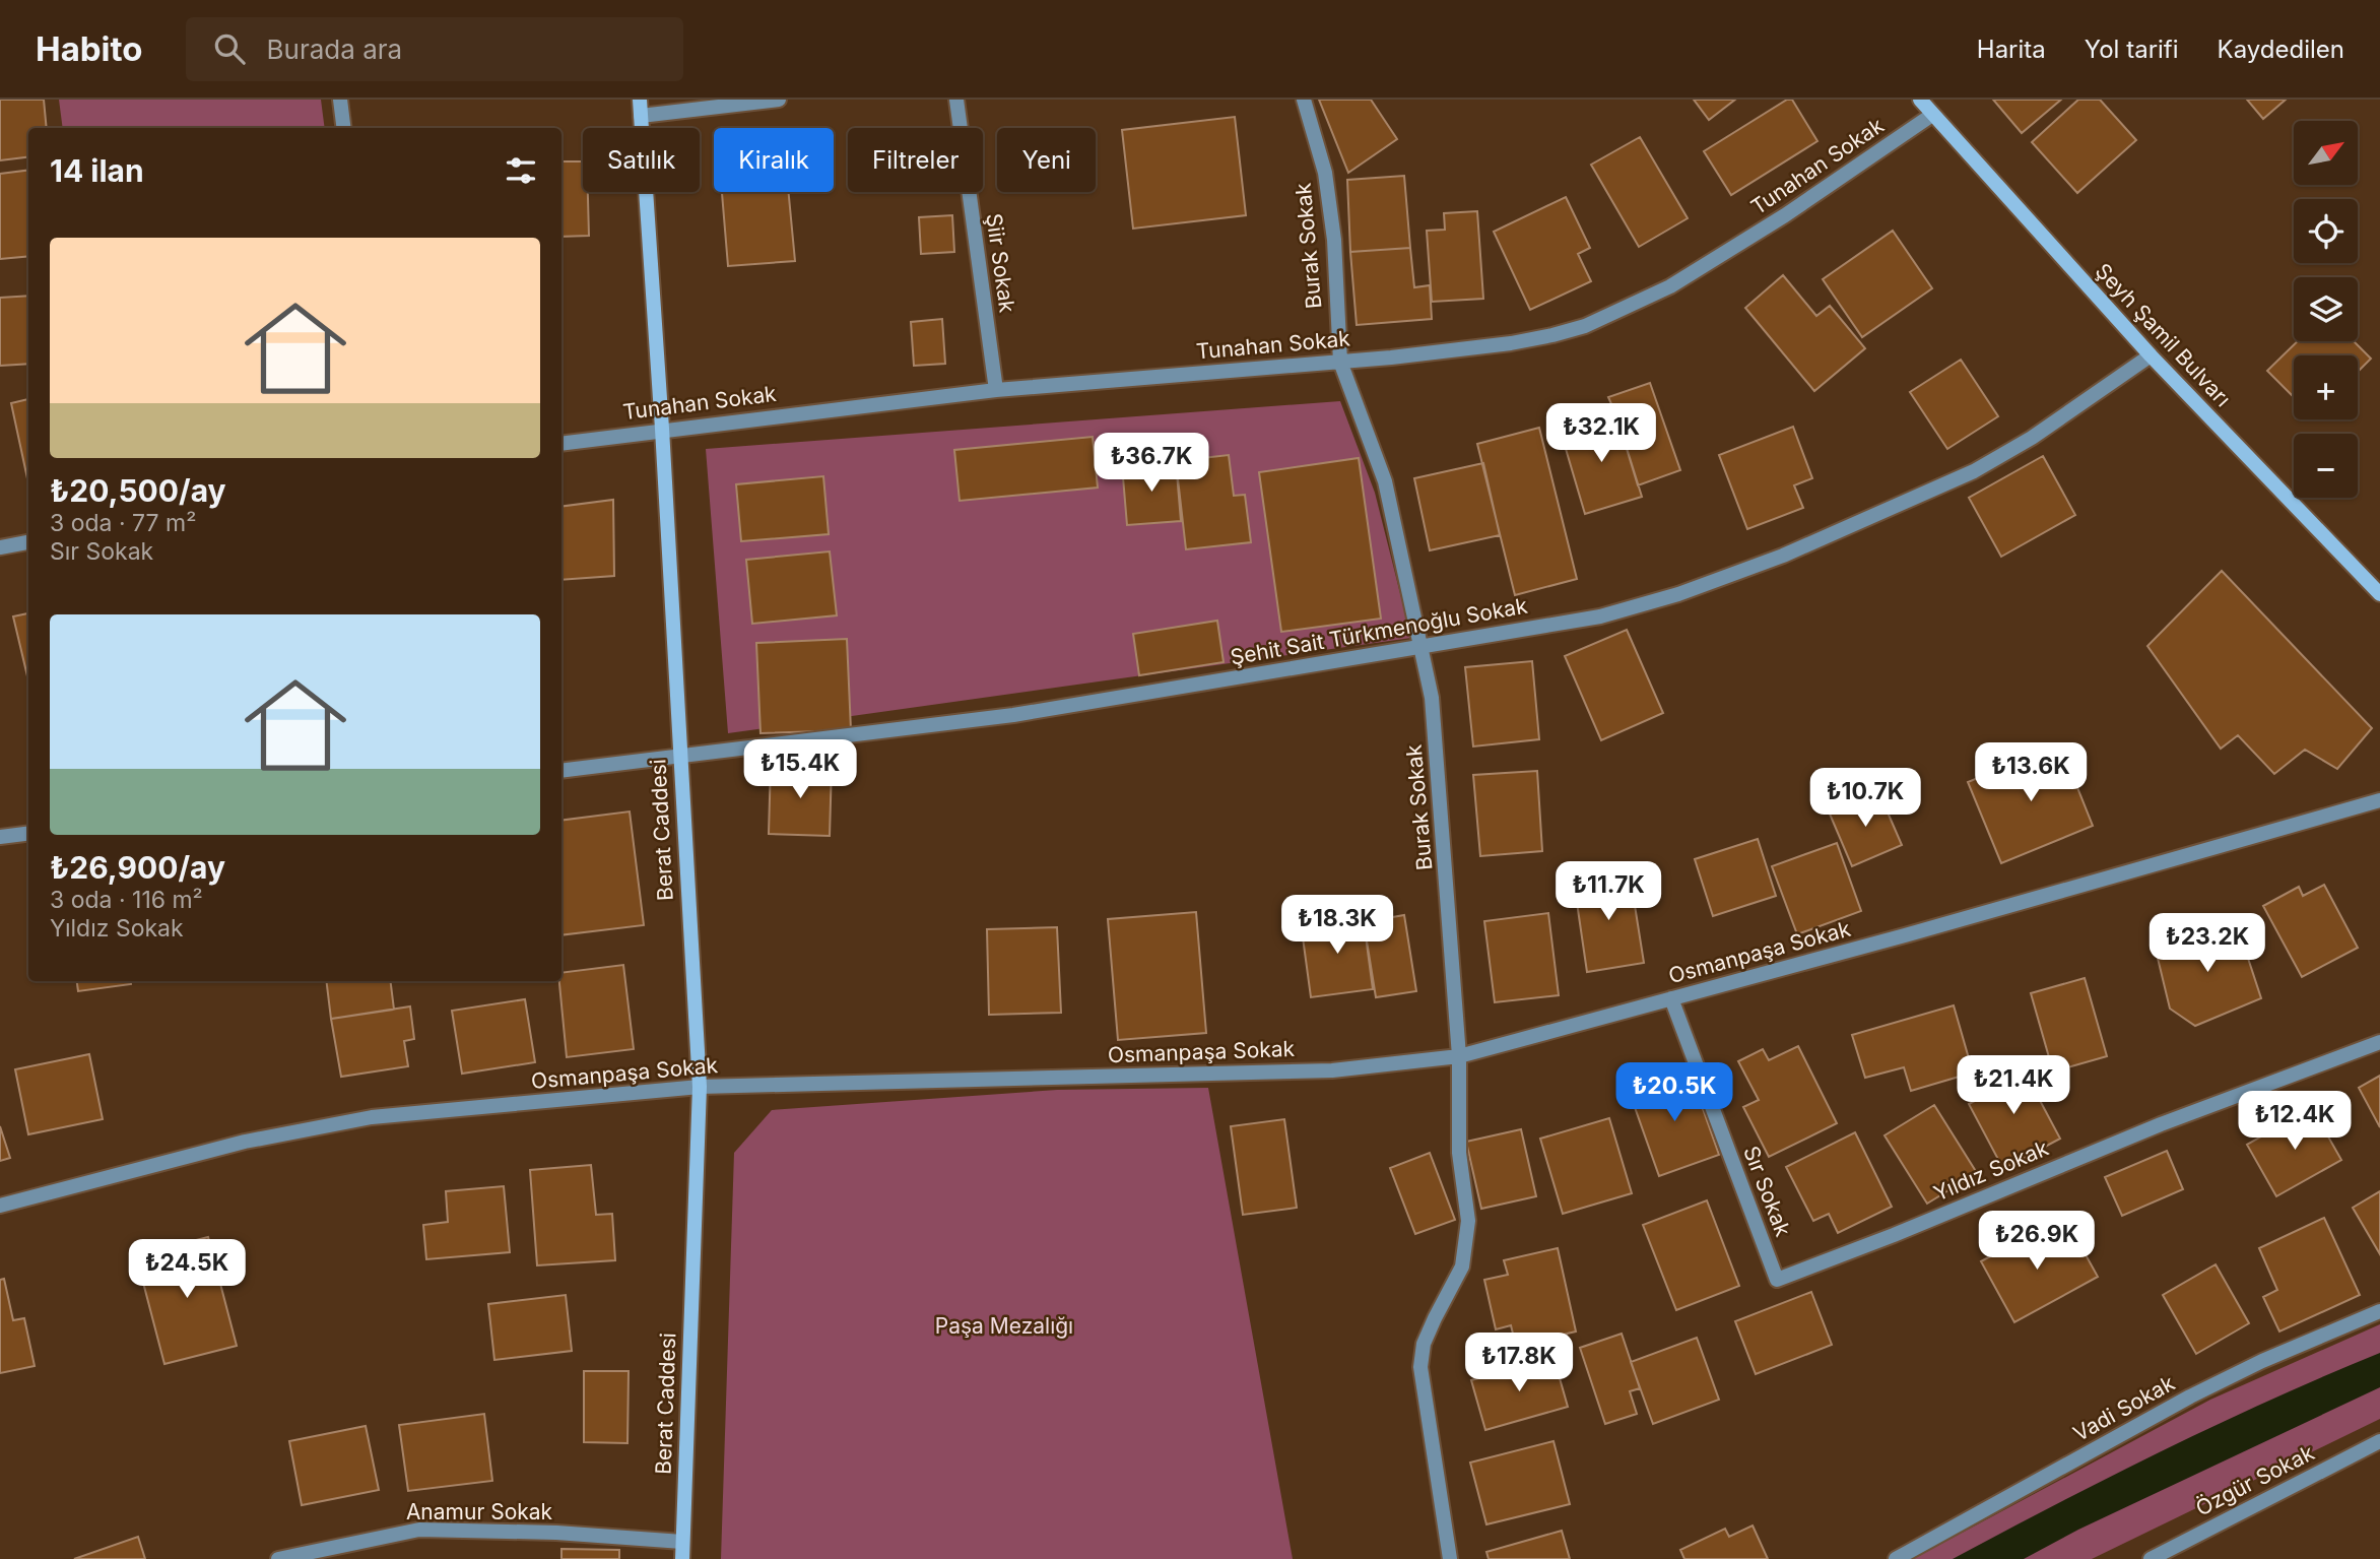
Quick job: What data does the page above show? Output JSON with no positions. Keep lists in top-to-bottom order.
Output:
{
  "streets": {
    "street": [
      "Tunahan Sokak",
      "Burak Sokak",
      "Şiir Sokak",
      "Şeyh Şamil Bulvarı",
      "Şehit Sait Türkmenoğlu Sokak",
      "Berat Caddesi",
      "Osmanpaşa Sokak",
      "Yıldız Sokak",
      "Sır Sokak",
      "Vadi Sokak",
      "Özgür Sokak",
      "Anamur Sokak"
    ]
  },
  "crossings": [
    ["Tunahan Sokak", "Burak Sokak"],
    ["Tunahan Sokak", "Şiir Sokak"],
    ["Tunahan Sokak", "Şeyh Şamil Bulvarı"],
    ["Tunahan Sokak", "Berat Caddesi"],
    ["Burak Sokak", "Şehit Sait Türkmenoğlu Sokak"],
    ["Burak Sokak", "Osmanpaşa Sokak"],
    ["Şeyh Şamil Bulvarı", "Şehit Sait Türkmenoğlu Sokak"],
    ["Şehit Sait Türkmenoğlu Sokak", "Berat Caddesi"],
    ["Berat Caddesi", "Osmanpaşa Sokak"],
    ["Berat Caddesi", "Anamur Sokak"],
    ["Osmanpaşa Sokak", "Sır Sokak"],
    ["Yıldız Sokak", "Sır Sokak"]
  ],
  "parks": ["Paşa Mezalığı"],
  "north": "top right",
  "page": {
    "header": "Habito",
    "search": "Burada ara",
    "nav": ["Harita", "Yol tarifi", "Kaydedilen"],
    "map_buttons": ["+", "−"],
    "chip": [
      "Satılık",
      "Kiralık",
      "Filtreler",
      "Yeni"
    ],
    "heading": "14 ilan",
    "list": [
      {
        "name": "₺20,500/ay",
        "note": "3 oda · 77 m² · Sır Sokak"
      },
      {
        "name": "₺26,900/ay",
        "note": "3 oda · 116 m² · Yıldız Sokak"
      }
    ],
    "price": [
      "₺32.1K",
      "₺36.7K",
      "₺15.4K",
      "₺13.6K",
      "₺10.7K",
      "₺11.7K",
      "₺18.3K",
      "₺23.2K",
      "₺21.4K",
      "₺20.5K",
      "₺12.4K",
      "₺26.9K",
      "₺24.5K",
      "₺17.8K"
    ]
  }
}
